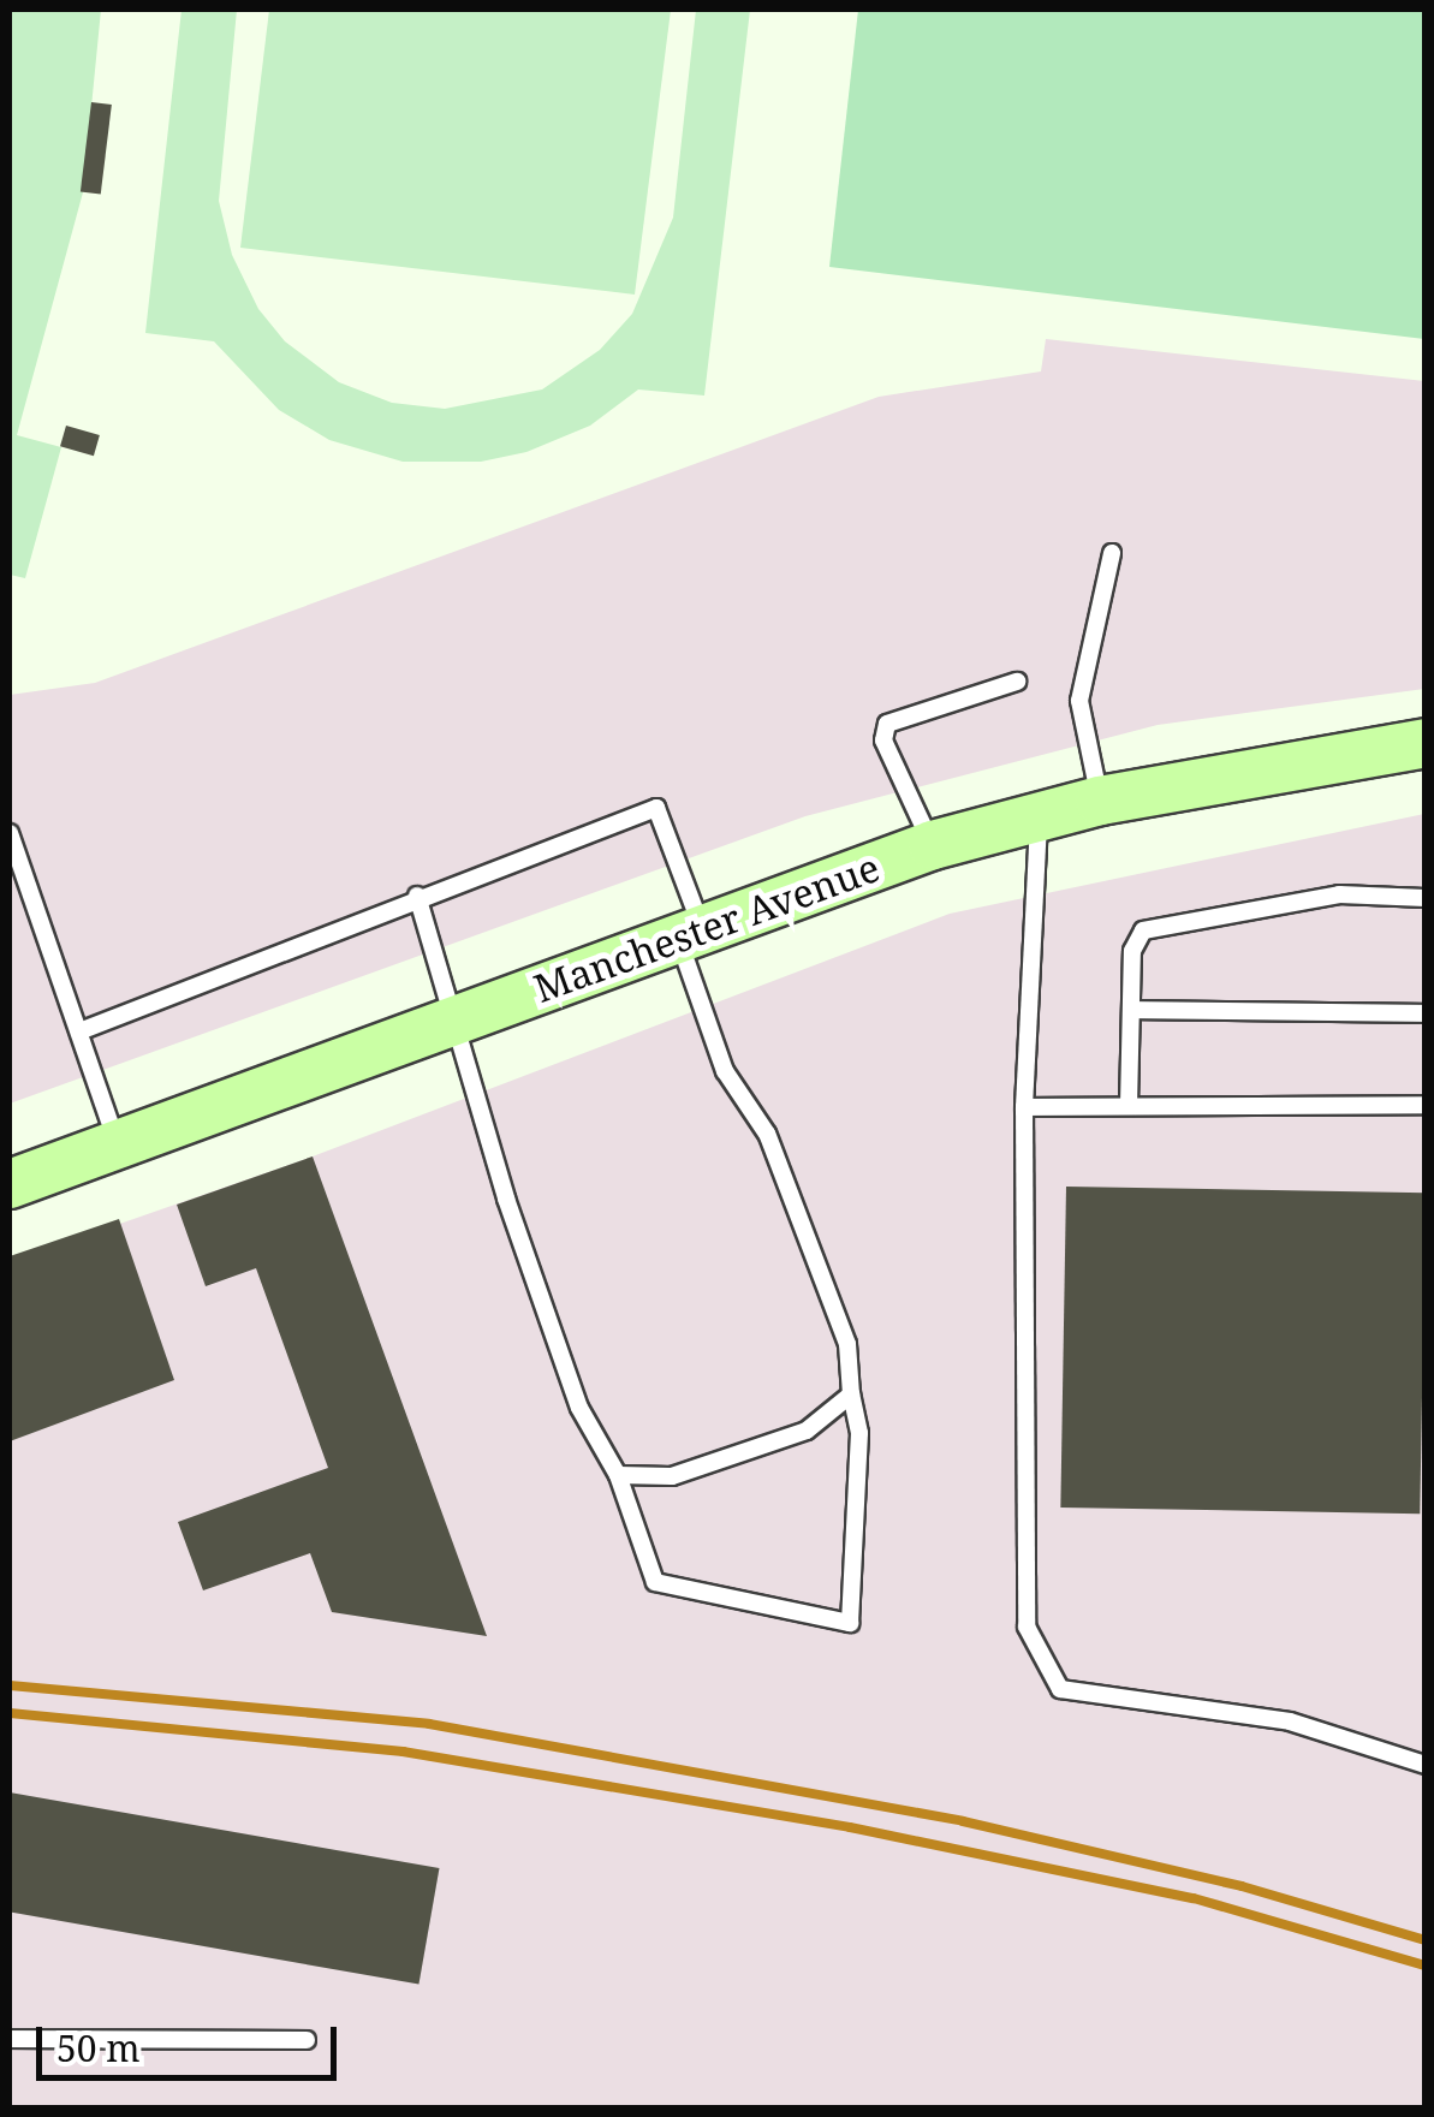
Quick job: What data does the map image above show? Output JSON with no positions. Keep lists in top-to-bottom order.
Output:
{
  "streets": {
    "main road": ["Manchester Avenue"]
  },
  "scale_bar": "50 m"
}
